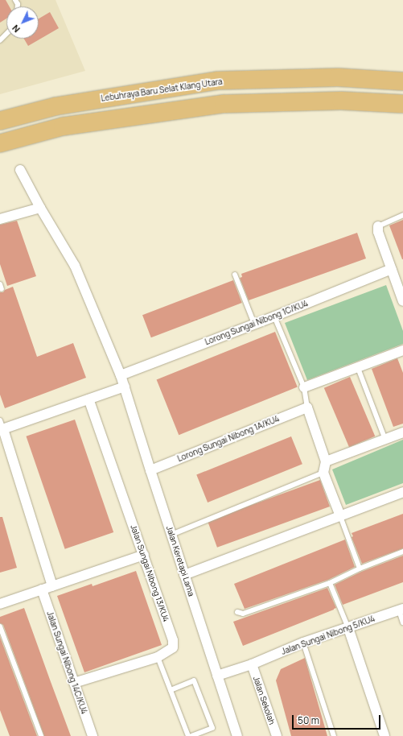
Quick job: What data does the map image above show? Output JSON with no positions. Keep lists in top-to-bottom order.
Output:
{
  "streets": {
    "highway": ["Lebuhraya Baru Selat Klang Utara"],
    "street": [
      "Lorong Sungai Nibong 1C/KU4",
      "Lorong Sungai Nibong 1A/KU4",
      "Jalan Keretapi Lama",
      "Jalan Sungai Nibong 13/KU4",
      "Jalan Sungai Nibong 5/KU4",
      "Jalan Sungai Nibong 14C/KU4",
      "Jalan Sekolah"
    ]
  },
  "crossings": [
    ["Lorong Sungai Nibong 1C/KU4", "Jalan Keretapi Lama"],
    ["Lorong Sungai Nibong 1A/KU4", "Jalan Keretapi Lama"],
    ["Jalan Keretapi Lama", "Jalan Sungai Nibong 5/KU4"],
    ["Jalan Sungai Nibong 13/KU4", "Jalan Sungai Nibong 14C/KU4"],
    ["Jalan Sungai Nibong 5/KU4", "Jalan Sekolah"]
  ],
  "scale_bar": "50 m",
  "north": "bottom left"
}
